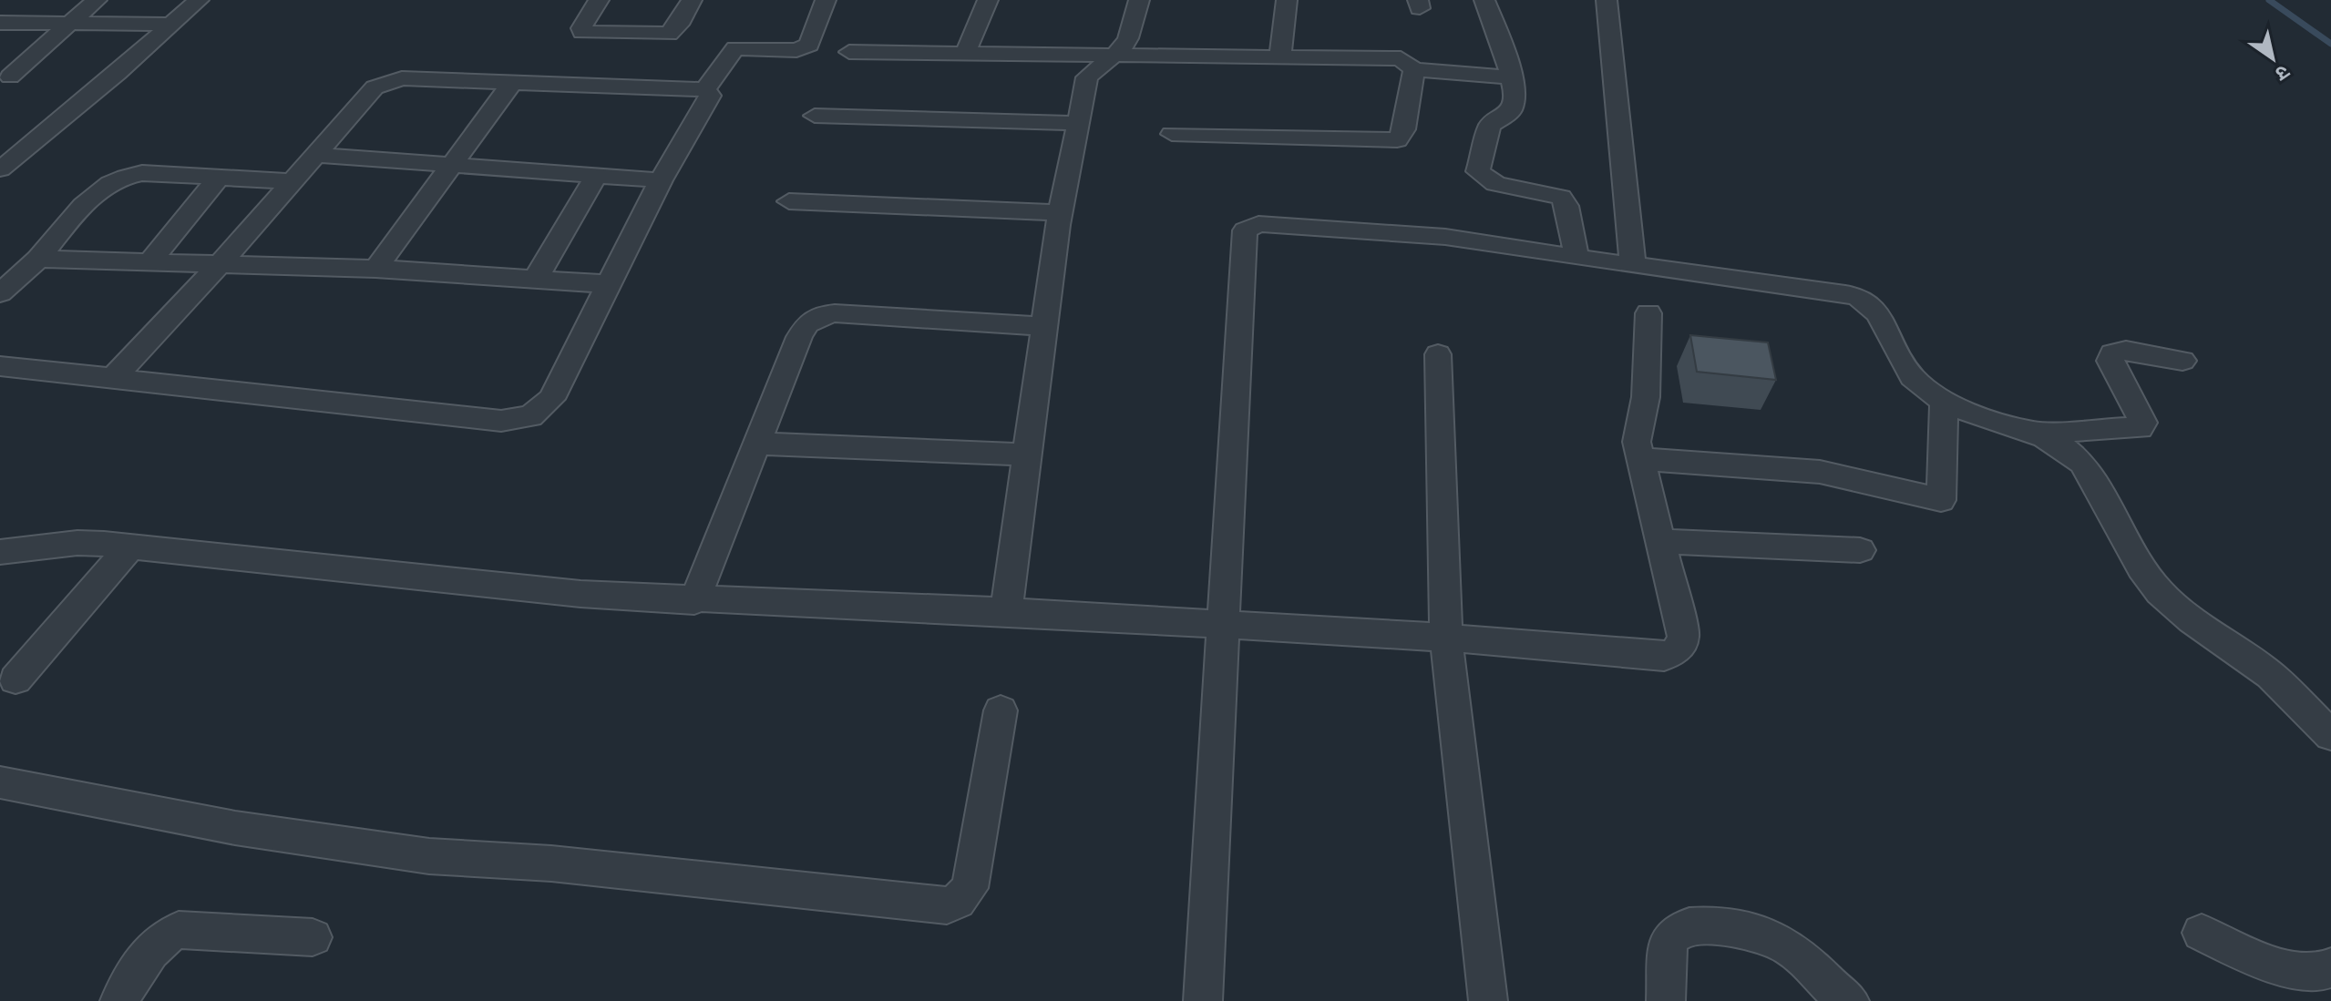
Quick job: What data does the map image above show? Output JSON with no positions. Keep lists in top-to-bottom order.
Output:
{
  "north": "bottom right"
}
